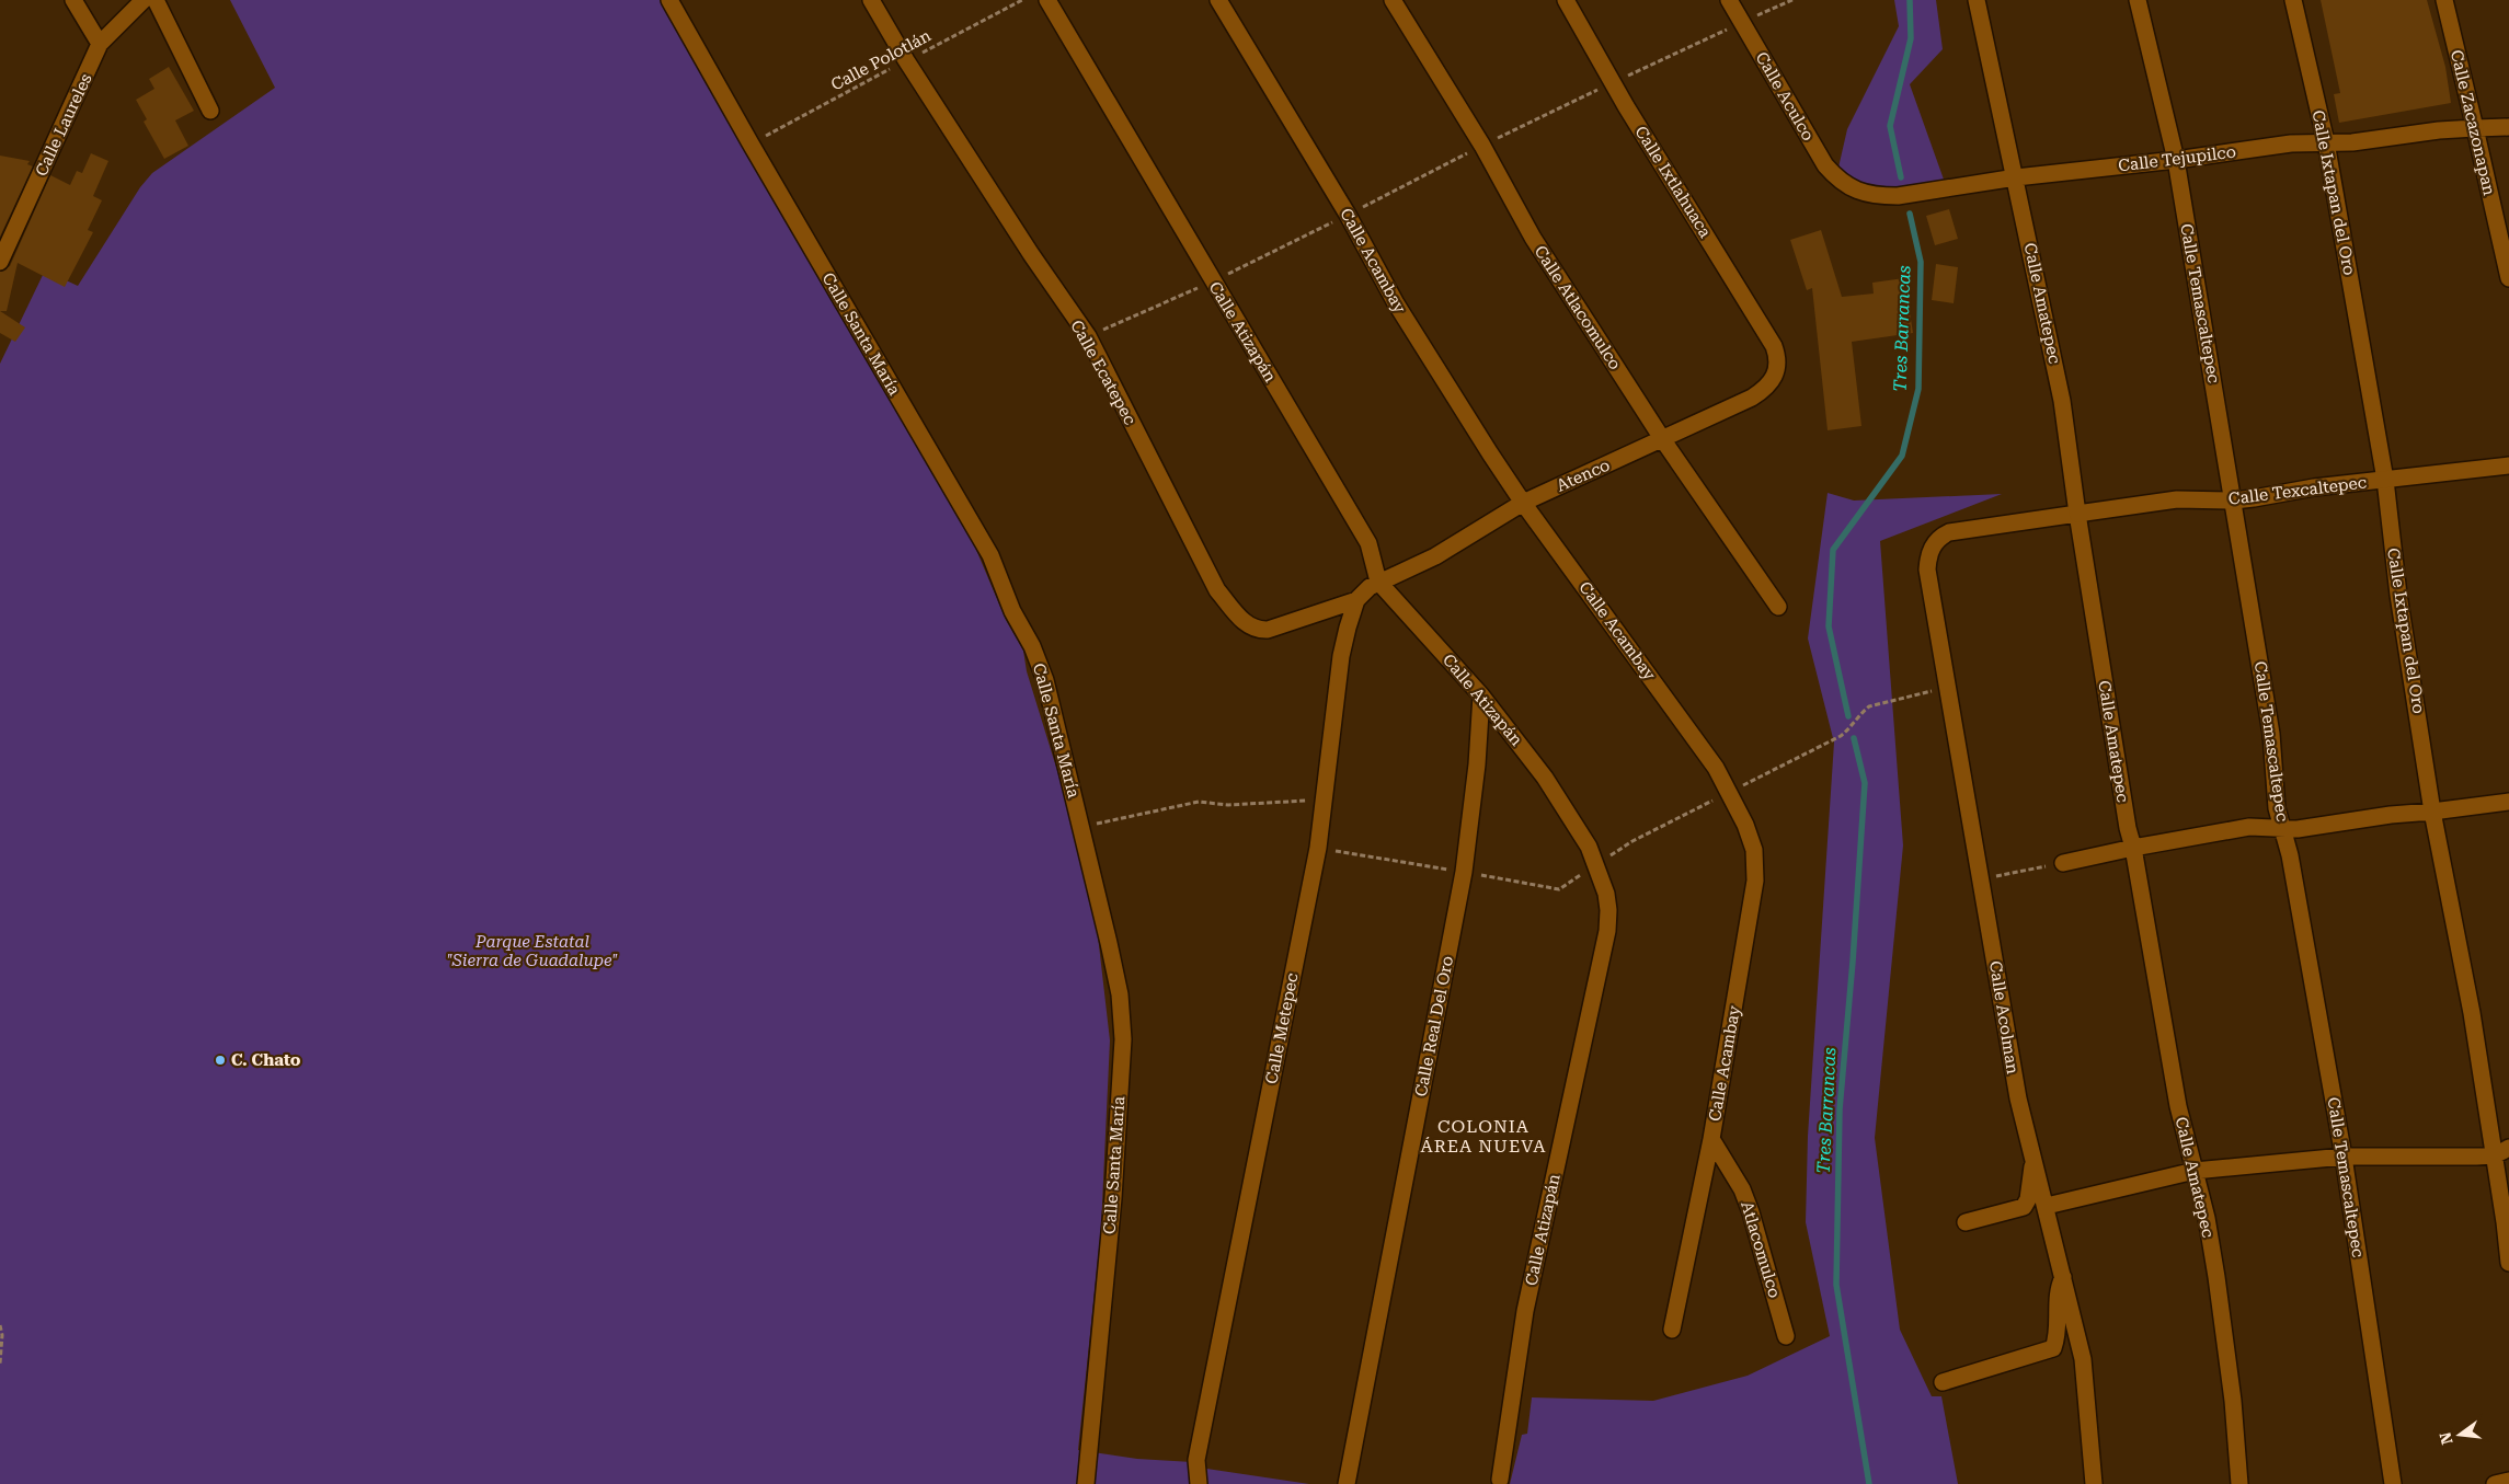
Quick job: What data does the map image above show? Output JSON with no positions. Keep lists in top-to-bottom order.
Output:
{
  "streets": {
    "street": [
      "Calle Aculco",
      "Calle Zacazonapan",
      "Calle Laureles",
      "Calle Tejupilco",
      "Calle Ixtlahuaca",
      "Calle Ixtapan del Oro",
      "Calle Acambay",
      "Calle Amatepec",
      "Calle Temascaltepec",
      "Calle Atlacomulco",
      "Calle Atizapán",
      "Calle Santa María",
      "Calle Ecatepec",
      "Atenco",
      "Calle Texcaltepec",
      "Calle Acolman",
      "Calle Real Del Oro",
      "Calle Metepec",
      "Atlacomulco"
    ],
    "path": ["Calle Polotlán"]
  },
  "crossings": [
    ["Calle Polotlán", "Calle Santa María"],
    ["Calle Polotlán", "Calle Ecatepec"],
    ["Calle Aculco", "Calle Tejupilco"],
    ["Calle Zacazonapan", "Calle Tejupilco"],
    ["Calle Tejupilco", "Calle Ixtapan del Oro"],
    ["Calle Tejupilco", "Calle Amatepec"],
    ["Calle Tejupilco", "Calle Temascaltepec"],
    ["Calle Ixtlahuaca", "Atenco"],
    ["Calle Ixtapan del Oro", "Calle Texcaltepec"],
    ["Calle Acambay", "Atenco"],
    ["Calle Acambay", "Atlacomulco"],
    ["Calle Amatepec", "Calle Texcaltepec"],
    ["Calle Temascaltepec", "Calle Texcaltepec"],
    ["Calle Atlacomulco", "Atenco"],
    ["Calle Atizapán", "Atenco"],
    ["Calle Atizapán", "Calle Real Del Oro"],
    ["Calle Ecatepec", "Calle Metepec"],
    ["Calle Texcaltepec", "Calle Acolman"]
  ],
  "districts": ["COLONIA ÁREA NUEVA"],
  "water": ["Tres Barrancas"],
  "parks": ["Parque Estatal \"Sierra de Guadalupe\""],
  "places": ["C. Chato"],
  "north": "left"
}
